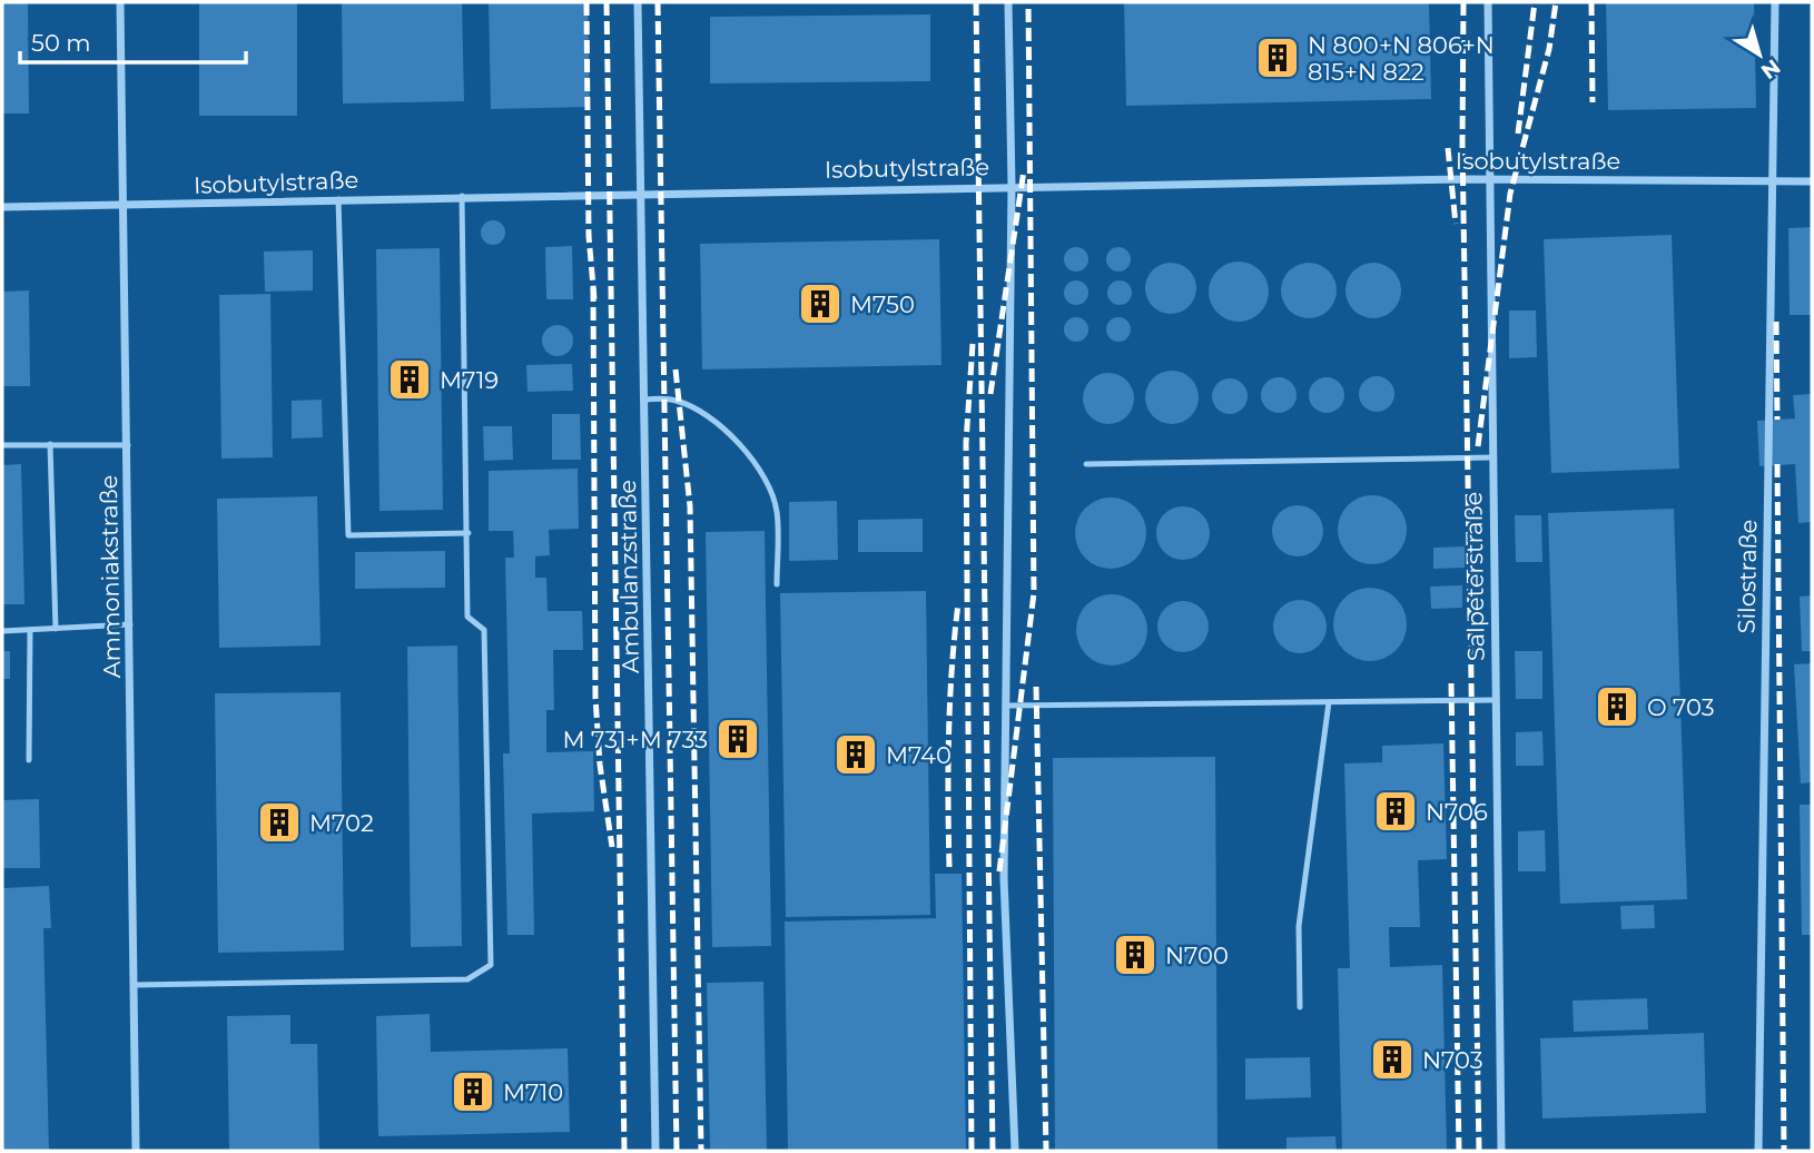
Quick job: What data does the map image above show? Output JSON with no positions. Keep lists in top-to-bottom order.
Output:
{
  "streets": {
    "street": [
      "Isobutylstraße",
      "Ammoniakstraße",
      "Ambulanzstraße",
      "Salpeterstraße",
      "Silostraße"
    ]
  },
  "crossings": [
    ["Isobutylstraße", "Ammoniakstraße"],
    ["Isobutylstraße", "Ambulanzstraße"],
    ["Isobutylstraße", "Salpeterstraße"],
    ["Isobutylstraße", "Silostraße"]
  ],
  "places": {
    "building": [
      "N 800+N 806+N 815+N 822",
      "M750",
      "M719",
      "O 703",
      "M 731+M 733",
      "M740",
      "N706",
      "M702",
      "N700",
      "N703",
      "M710"
    ]
  },
  "scale_bar": "50 m",
  "north": "bottom right"
}
